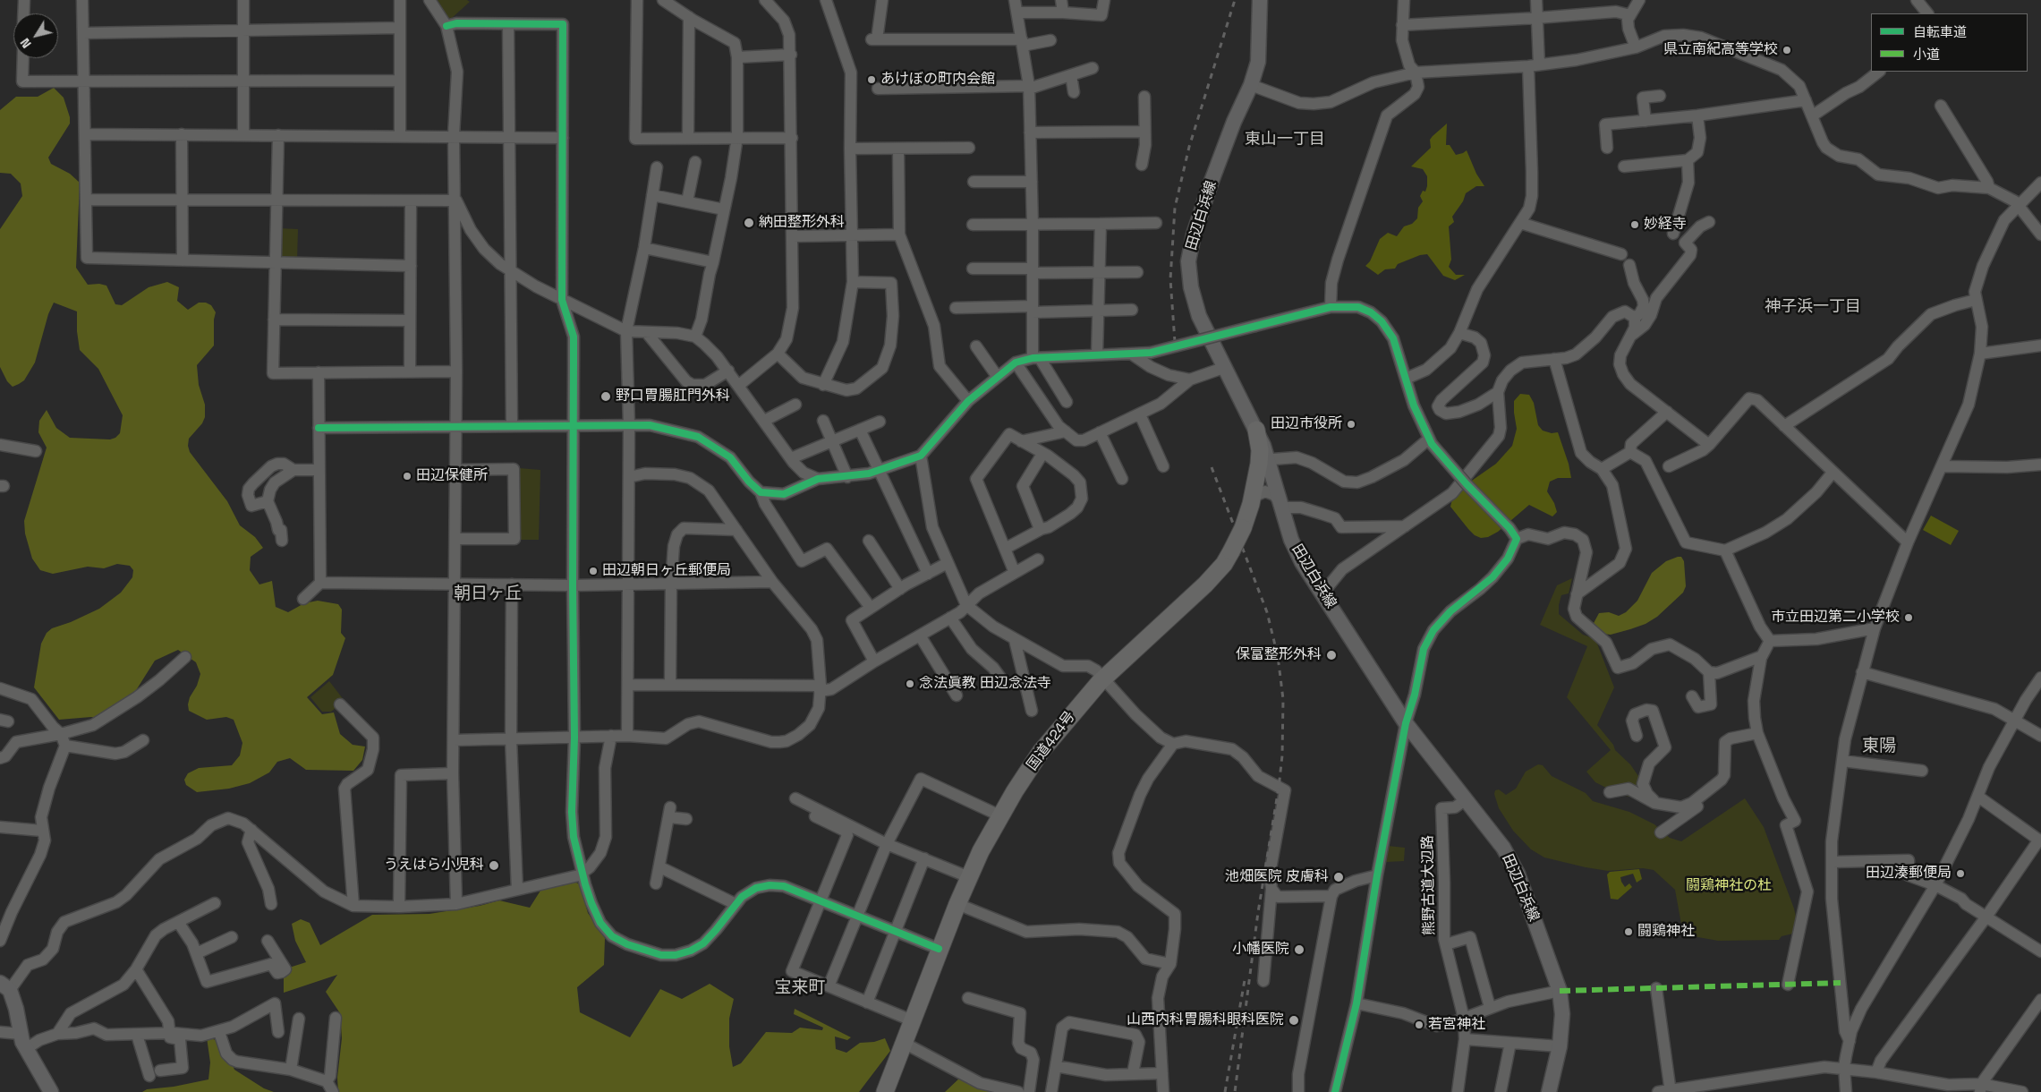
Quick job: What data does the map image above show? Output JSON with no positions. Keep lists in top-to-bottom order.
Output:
{
  "streets": {
    "highway": ["国道424号"],
    "main road": ["田辺白浜線"],
    "street": ["熊野古道大辺路"]
  },
  "crossings": [
    ["田辺白浜線", "国道424号"],
    ["田辺白浜線", "熊野古道大辺路"]
  ],
  "districts": [
    "東山一丁目",
    "神子浜一丁目",
    "朝日ヶ丘",
    "東陽",
    "宝来町"
  ],
  "parks": ["闘鶏神社の杜"],
  "places": [
    "県立南紀高等学校",
    "あけぼの町内会館",
    "納田整形外科",
    "妙経寺",
    "野口胃腸肛門外科",
    "田辺市役所",
    "田辺保健所",
    "田辺朝日ヶ丘郵便局",
    "市立田辺第二小学校",
    "保富整形外科",
    "念法眞教 田辺念法寺",
    "うえはら小児科",
    "田辺湊郵便局",
    "池畑医院 皮膚科",
    "闘鶏神社",
    "小幡医院",
    "山西内科胃腸科眼科医院",
    "若宮神社"
  ],
  "legend": ["自転車道", "小道"],
  "north": "bottom left"
}
